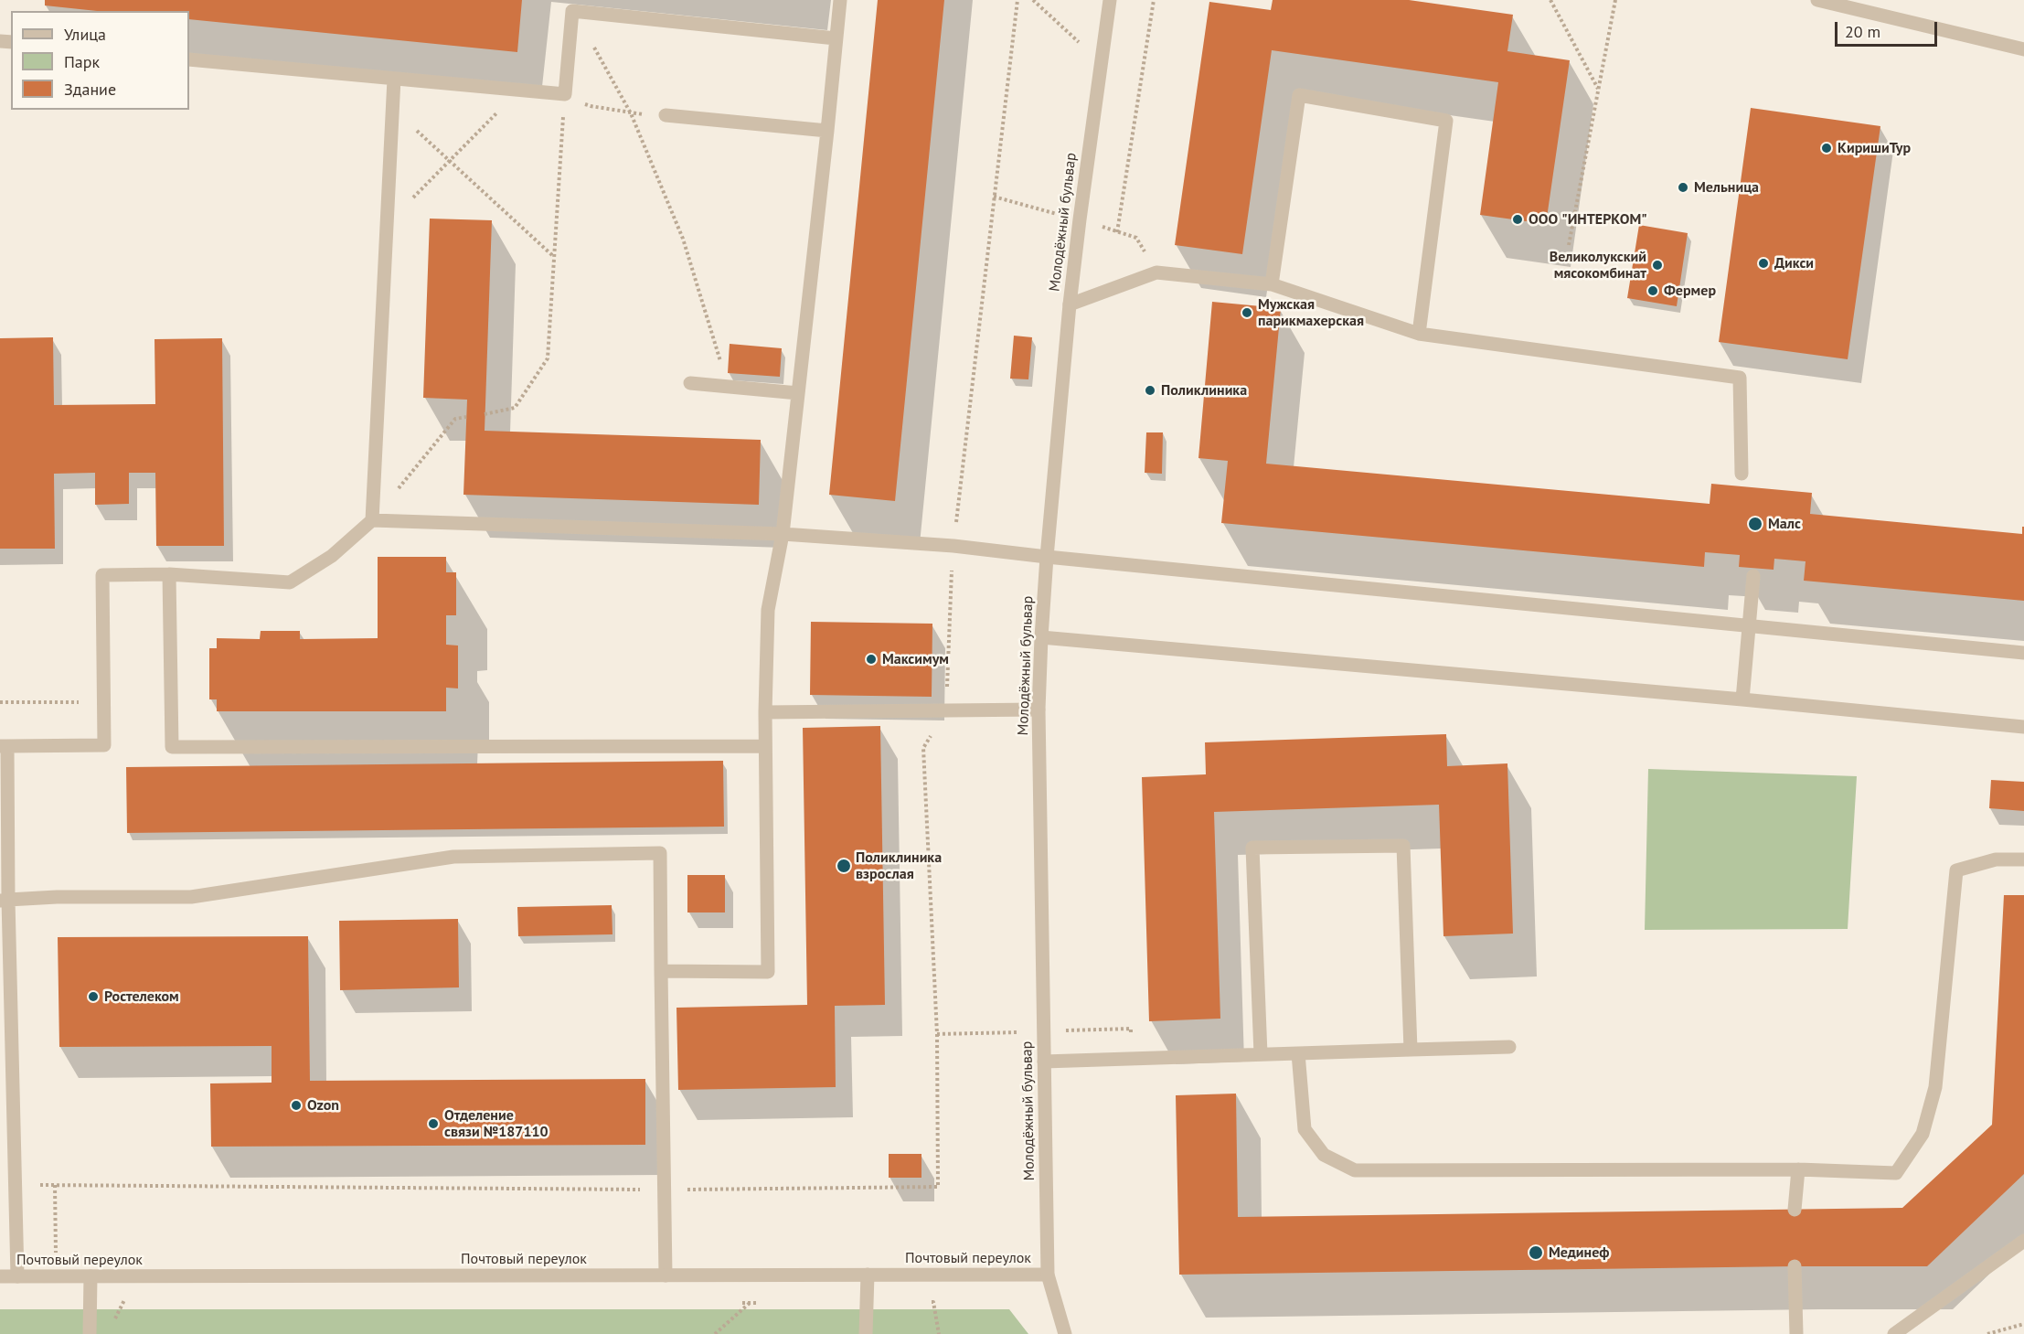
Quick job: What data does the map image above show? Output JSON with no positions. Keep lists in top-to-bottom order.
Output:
{
  "streets": {
    "street": ["Молодёжный бульвар", "Почтовый переулок"]
  },
  "crossings": [
    ["Молодёжный бульвар", "Почтовый переулок"]
  ],
  "places": [
    "КиришиТур",
    "Мельница",
    "ООО \"ИНТЕРКОМ\"",
    "Дикси",
    "Великолукский мясокомбинат",
    "Фермер",
    "Мужская парикмахерская",
    "Поликлиника",
    "Малс",
    "Максимум",
    "Поликлиника взрослая",
    "Ростелеком",
    "Ozon",
    "Отделение связи №187110",
    "Мединеф"
  ],
  "legend": ["Улица", "Парк", "Здание"],
  "scale_bar": "20 m"
}
